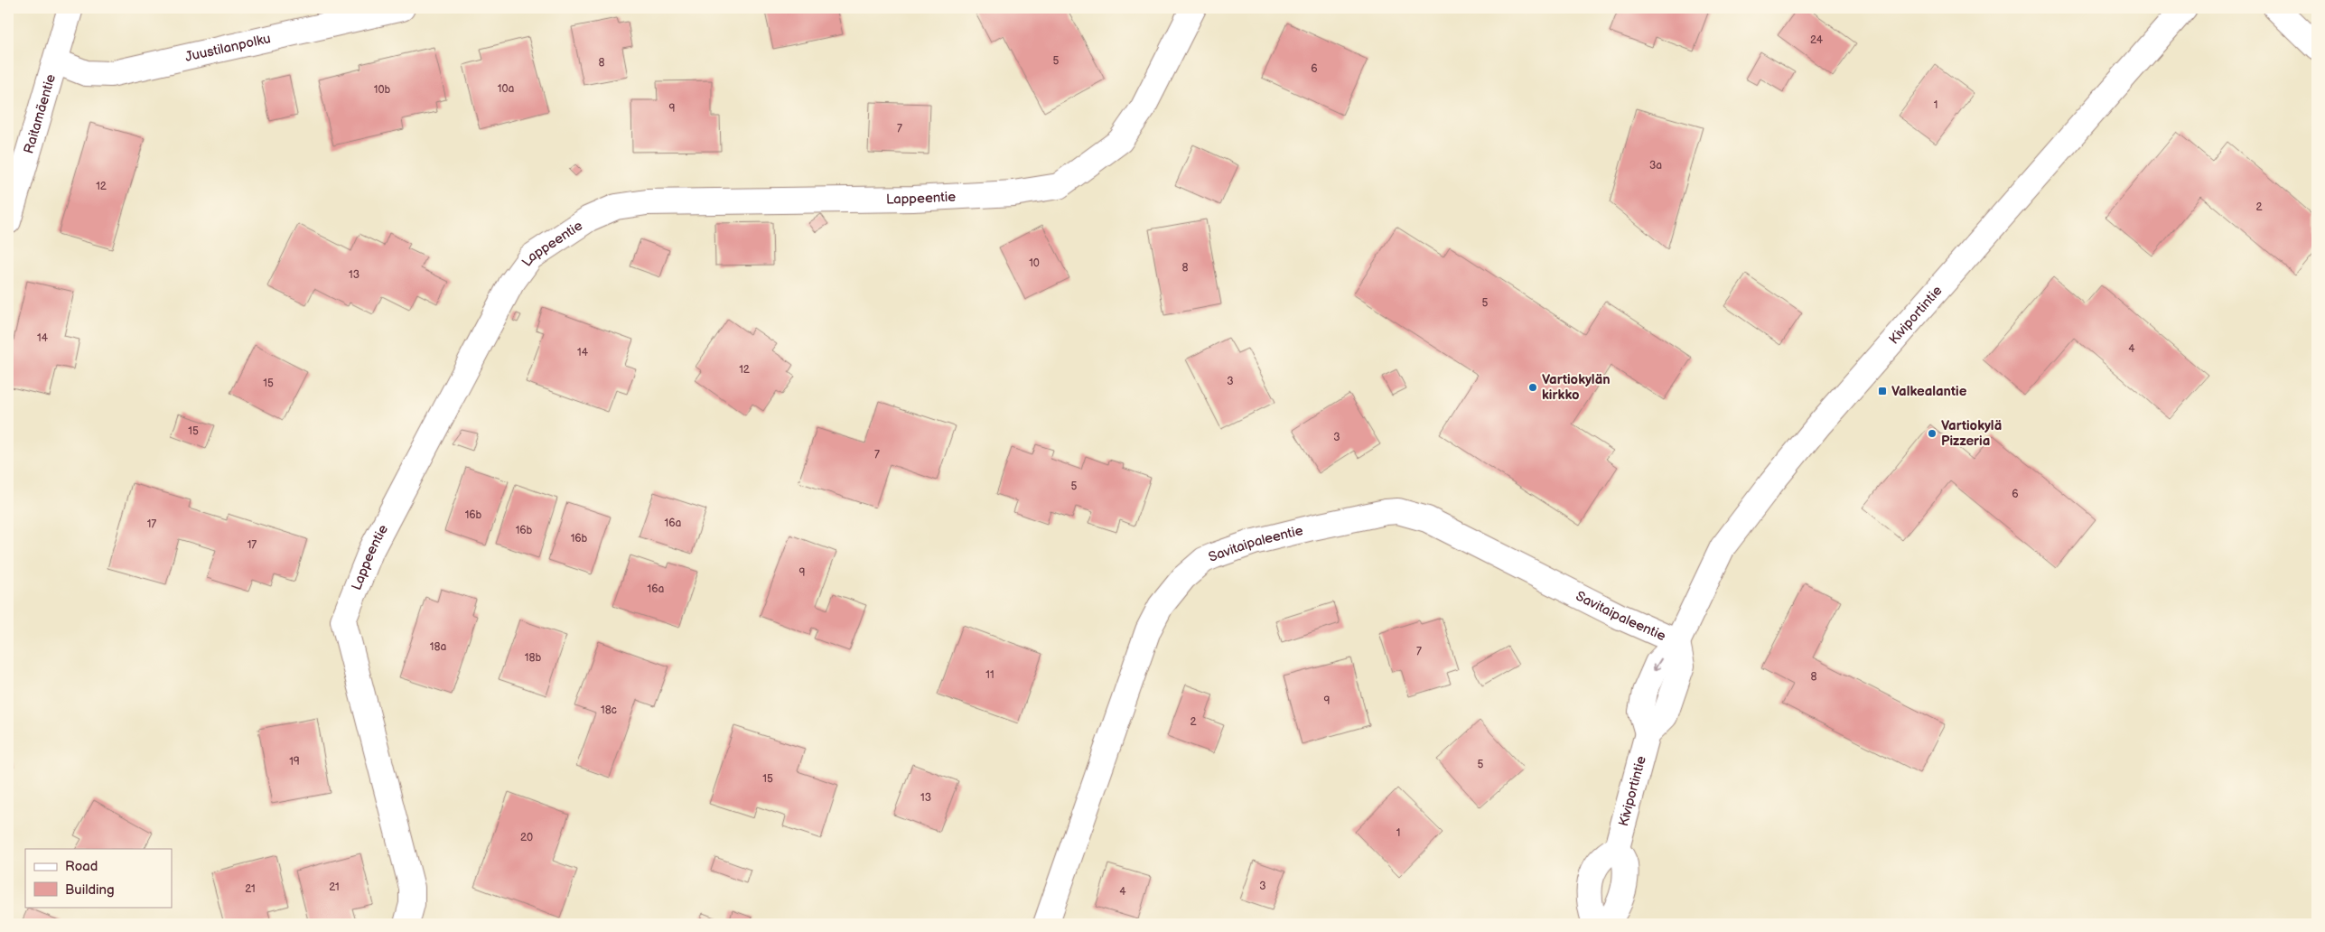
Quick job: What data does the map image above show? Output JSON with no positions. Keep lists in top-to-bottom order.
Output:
{
  "streets": {
    "street": [
      "Juustilanpolku",
      "Raitamäentie",
      "Lappeentie",
      "Kiviportintie",
      "Savitaipaleentie"
    ]
  },
  "crossings": [
    ["Juustilanpolku", "Raitamäentie"],
    ["Kiviportintie", "Savitaipaleentie"]
  ],
  "places": {
    "other": ["Vartiokylän kirkko", "Vartiokylä Pizzeria"],
    "transit": ["Valkealantie"]
  },
  "house_numbers": [
    "24",
    "5",
    "8",
    "6",
    "10a",
    "10b",
    "1",
    "9",
    "7",
    "3a",
    "12",
    "2",
    "10",
    "8",
    "13",
    "5",
    "14",
    "4",
    "14",
    "12",
    "3",
    "15",
    "15",
    "3",
    "7",
    "5",
    "6",
    "16b",
    "16a",
    "17",
    "16b",
    "16b",
    "17",
    "9",
    "16a",
    "18a",
    "7",
    "18b",
    "11",
    "8",
    "9",
    "18c",
    "2",
    "19",
    "5",
    "15",
    "13",
    "1",
    "20",
    "3",
    "21",
    "21",
    "4"
  ],
  "legend": ["Road", "Building"]
}
